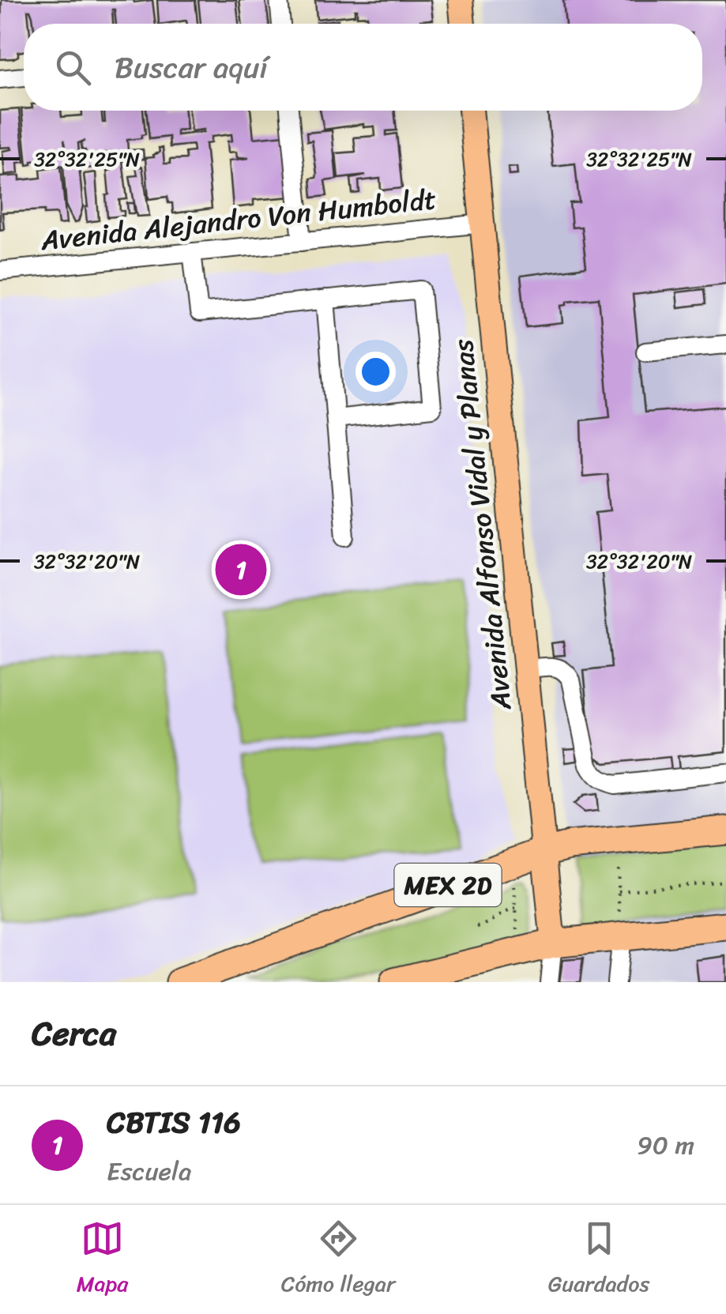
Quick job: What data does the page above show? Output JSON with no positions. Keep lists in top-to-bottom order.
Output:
{
  "streets": {
    "highway": ["MEX 2D"],
    "main road": ["Avenida Alfonso Vidal y Planas"],
    "street": ["Avenida Alejandro Von Humboldt"]
  },
  "crossings": [
    ["Avenida Alejandro Von Humboldt", "Avenida Alfonso Vidal y Planas"],
    ["Avenida Alfonso Vidal y Planas", "MEX 2D"]
  ],
  "page": {
    "search": "Buscar aquí",
    "pins": "1",
    "heading": "Cerca",
    "list": [
      {
        "mark": "1",
        "name": "CBTIS 116",
        "note": "Escuela",
        "value": "90 m"
      }
    ],
    "nav": ["Mapa", "Cómo llegar", "Guardados"]
  },
  "coordinates": ["32°32'25\"N", "32°32'20\"N"]
}
